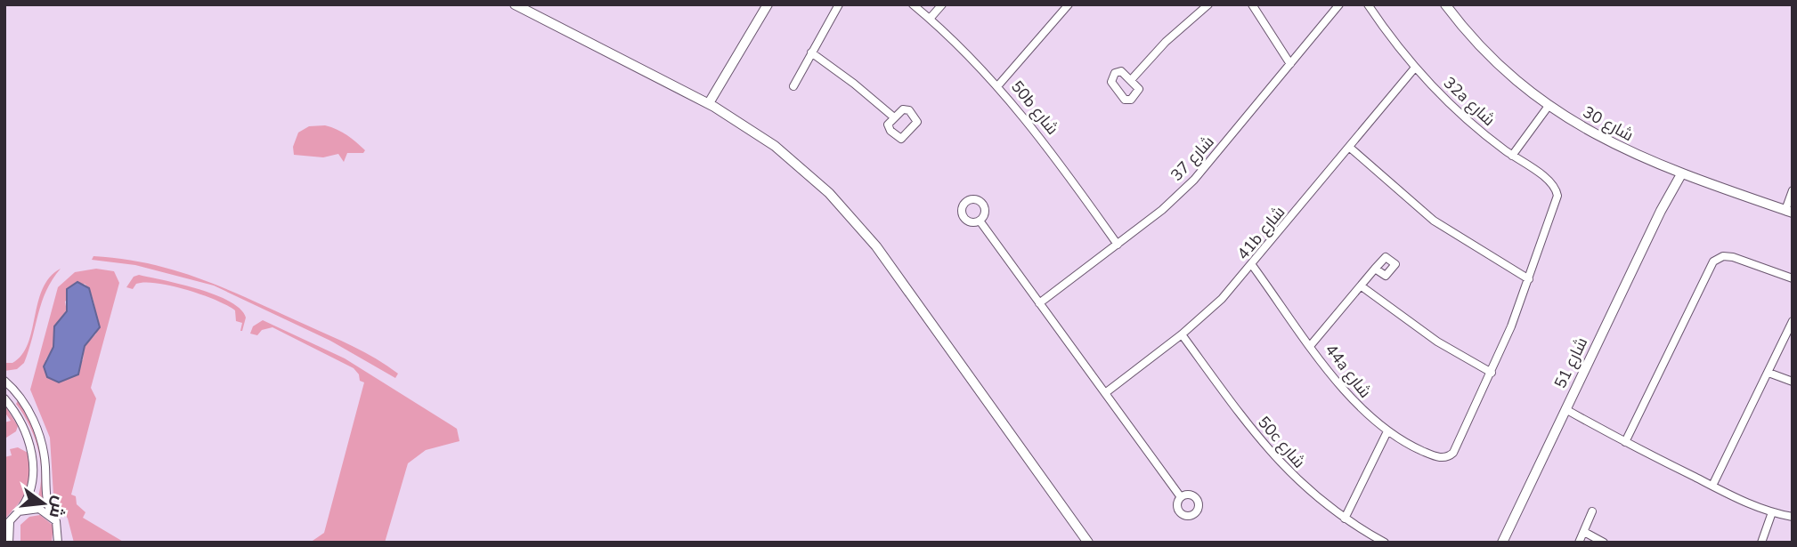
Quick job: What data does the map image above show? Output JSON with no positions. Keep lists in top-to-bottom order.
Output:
{
  "streets": {
    "street": [
      "32a شارع",
      "50b شارع",
      "شارع 30",
      "شارع 37",
      "41b شارع",
      "شارع 51",
      "44a شارع",
      "50c شارع"
    ]
  },
  "crossings": [
    ["32a شارع", "41b شارع"],
    ["50b شارع", "شارع 37"],
    ["شارع 30", "شارع 51"],
    ["41b شارع", "44a شارع"],
    ["41b شارع", "50c شارع"]
  ],
  "north": "right"
}
